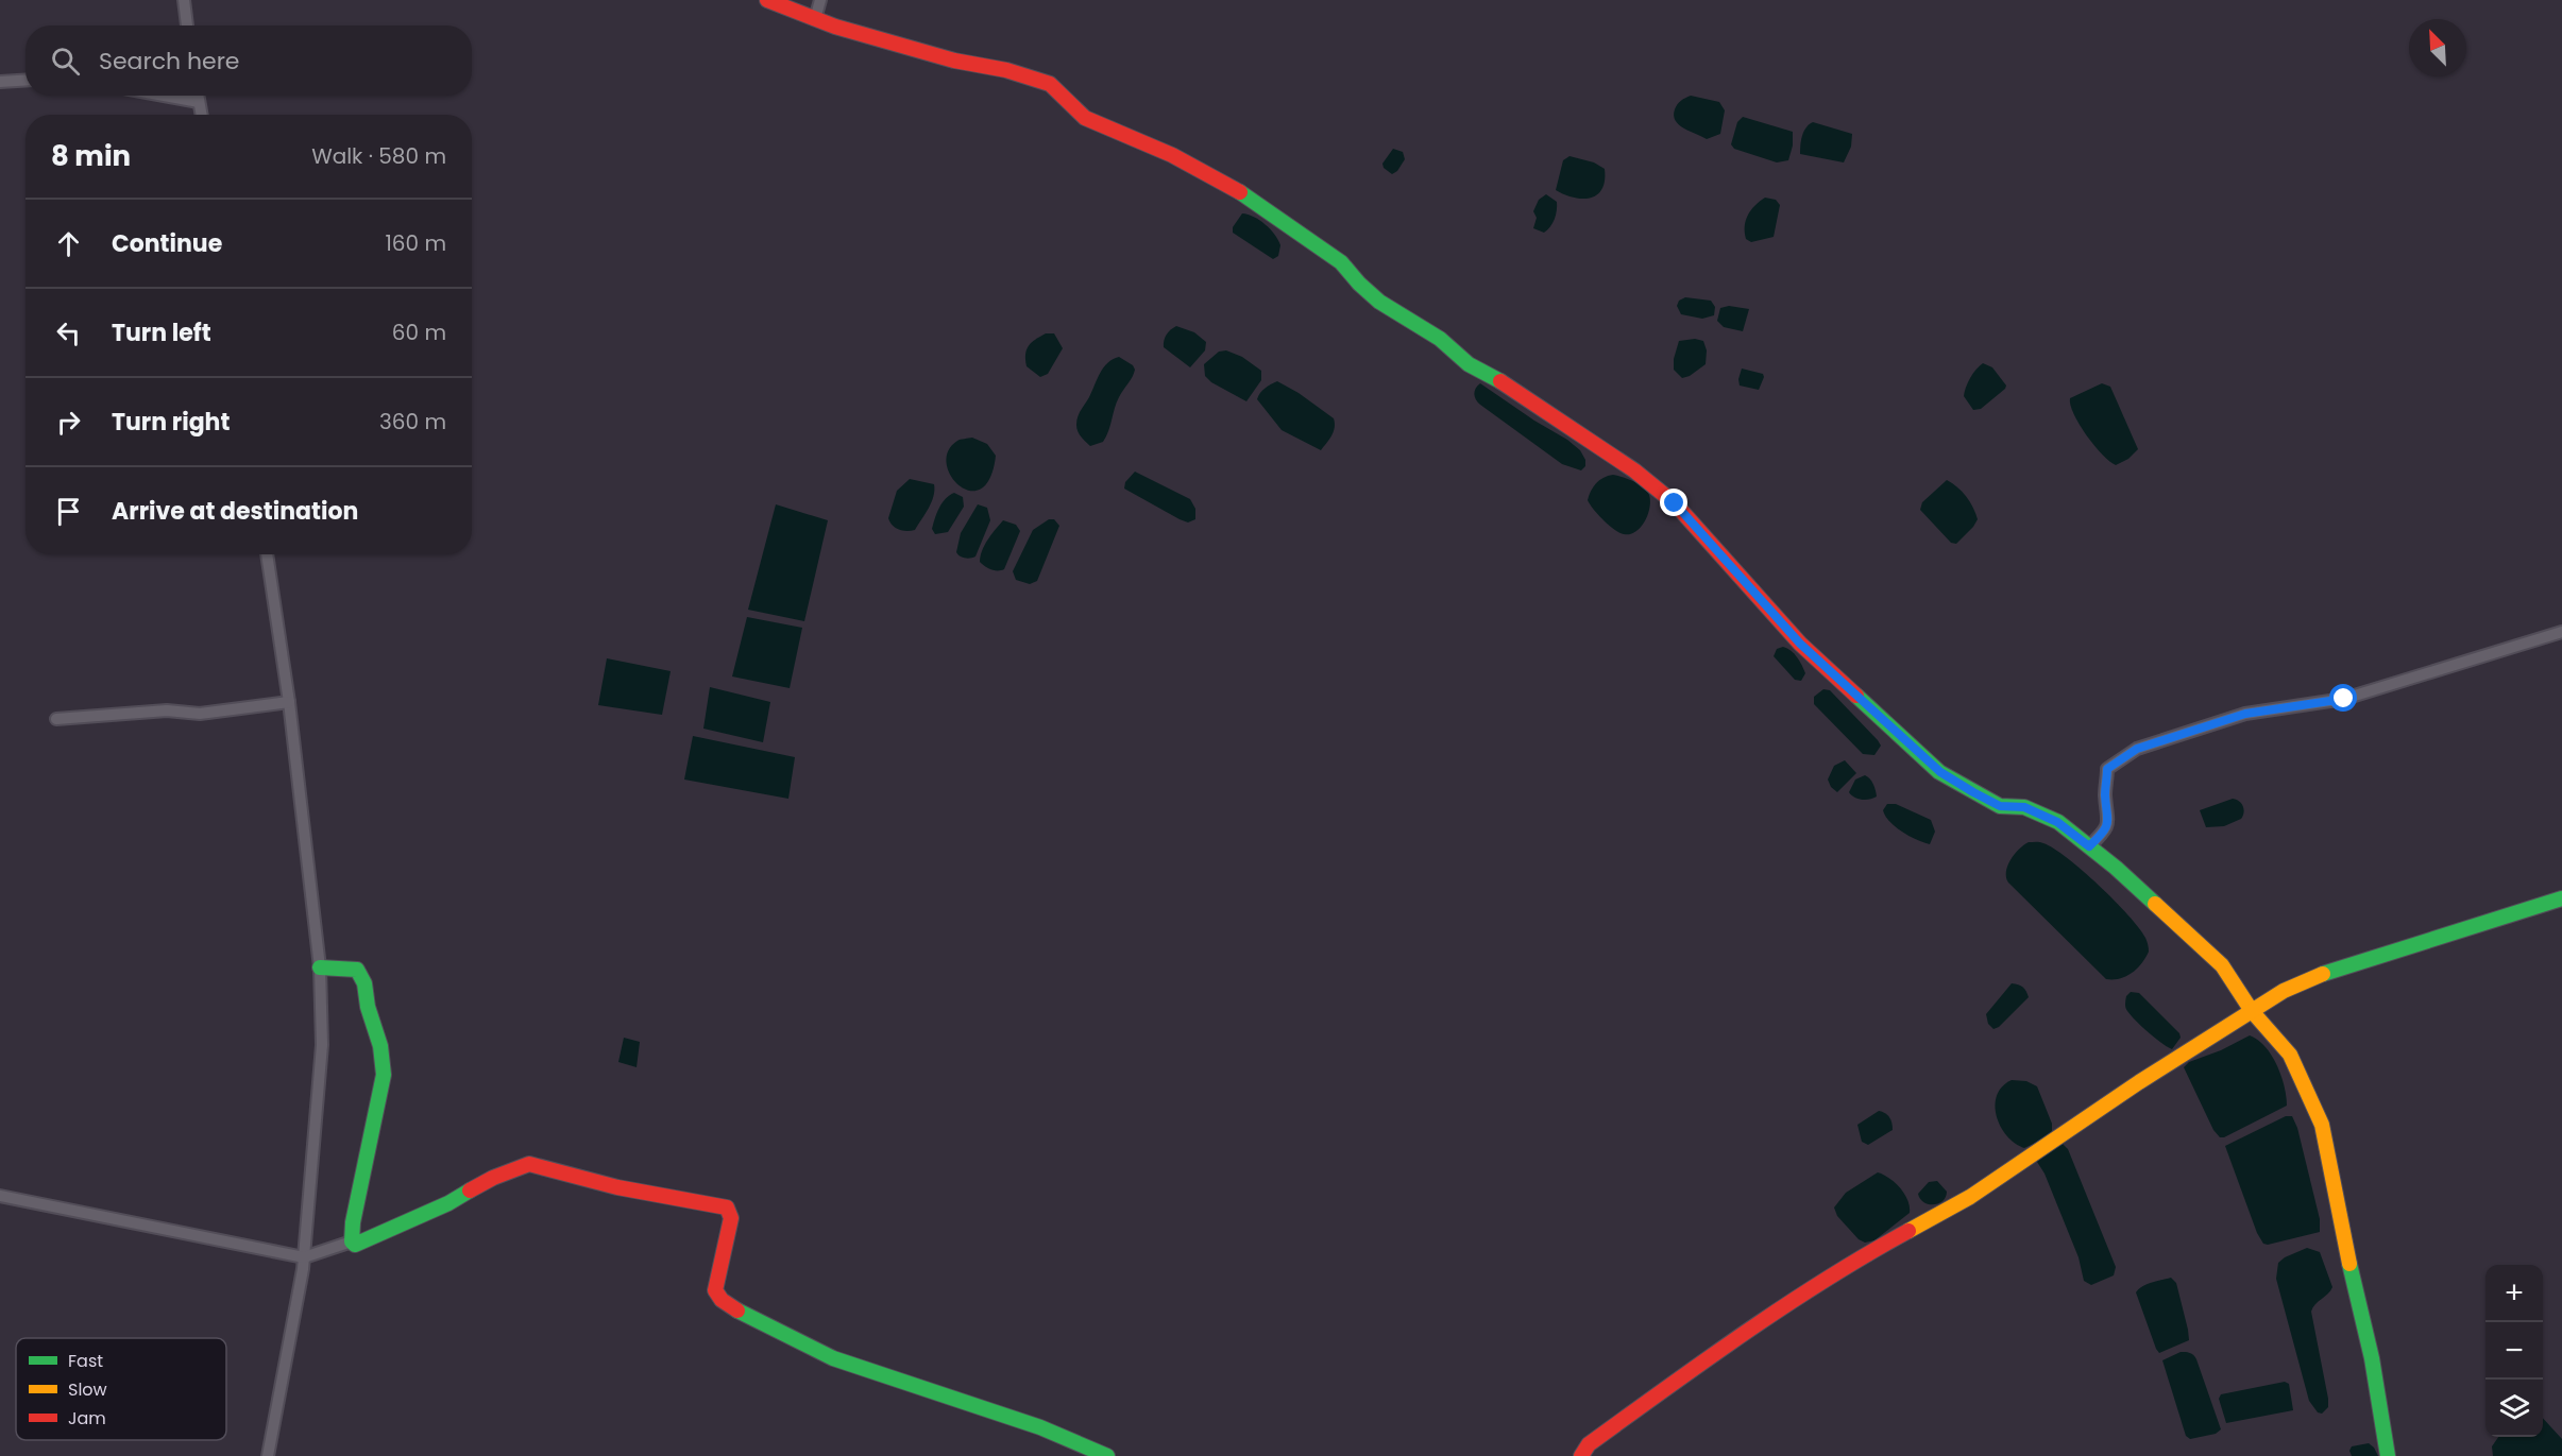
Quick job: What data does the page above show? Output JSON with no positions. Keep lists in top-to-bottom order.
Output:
{
  "legend": ["Fast", "Slow", "Jam"],
  "north": "top left",
  "page": {
    "search": "Search here",
    "heading": ["8 min", "Walk · 580 m"],
    "list": [
      ["Continue", "160 m"],
      ["Turn left", "60 m"],
      ["Turn right", "360 m"],
      "Arrive at destination"
    ],
    "map_buttons": ["+", "−"]
  }
}
